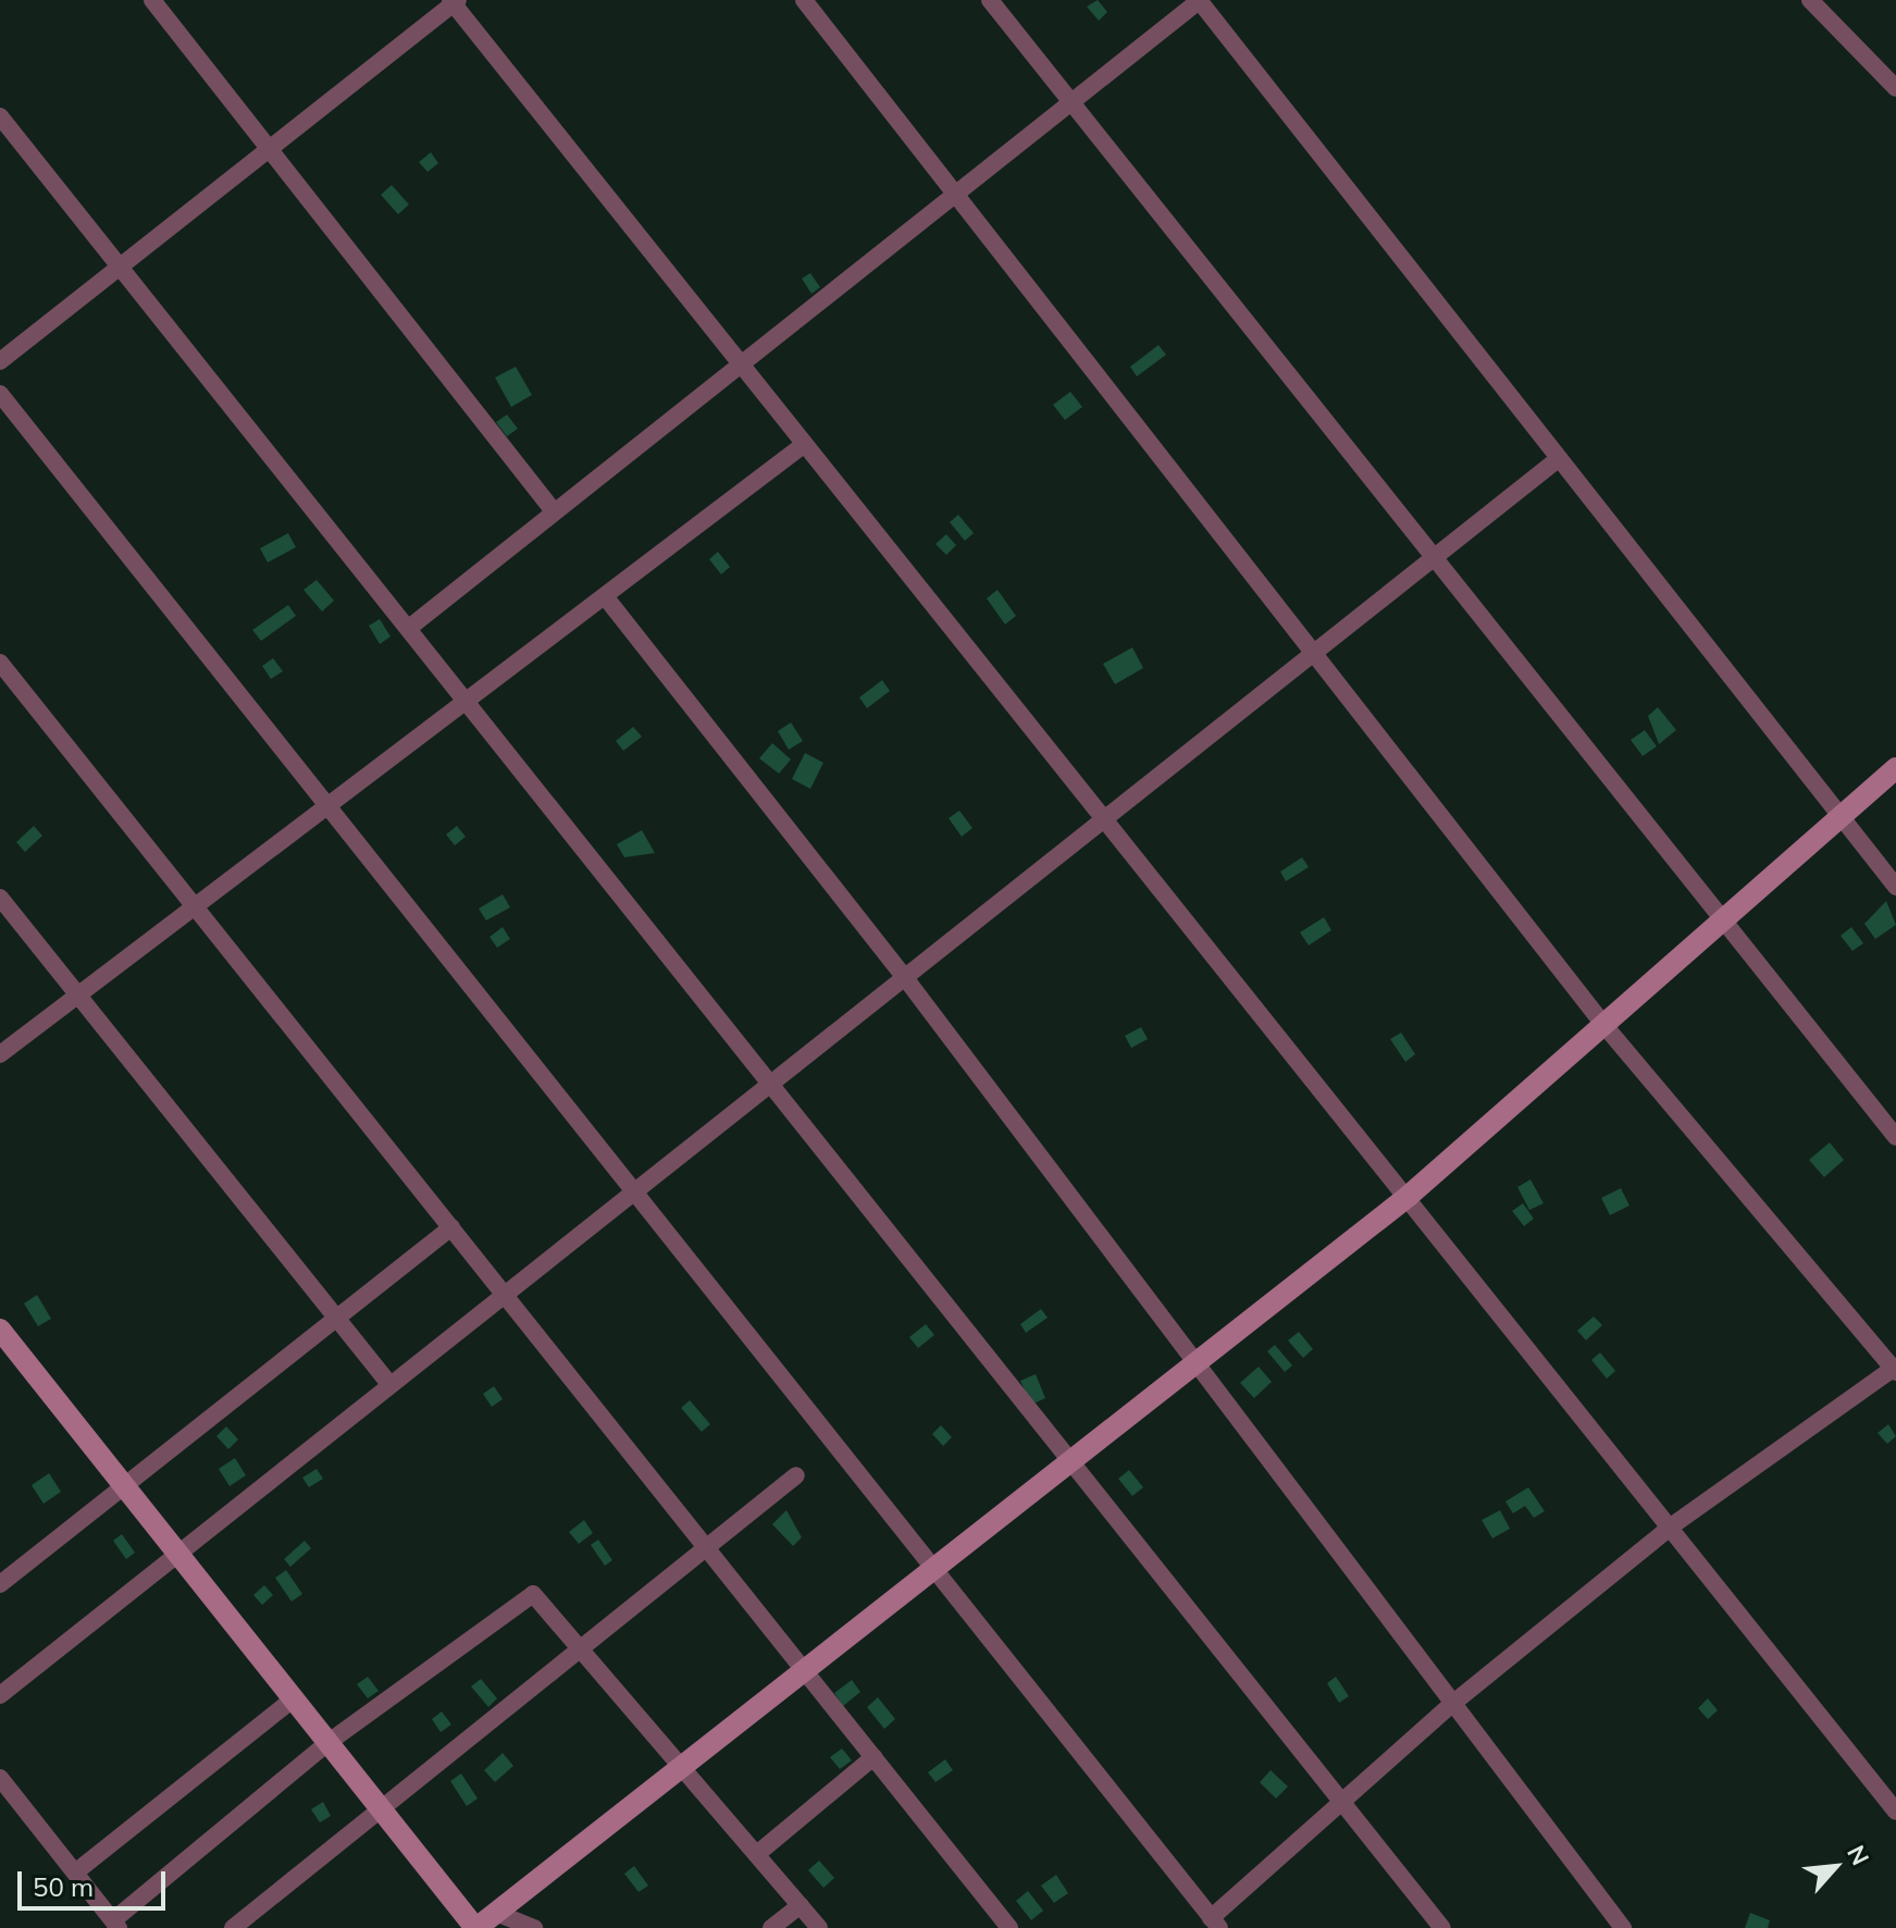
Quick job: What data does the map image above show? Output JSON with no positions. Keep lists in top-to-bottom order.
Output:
{
  "scale_bar": "50 m",
  "north": "top right"
}
